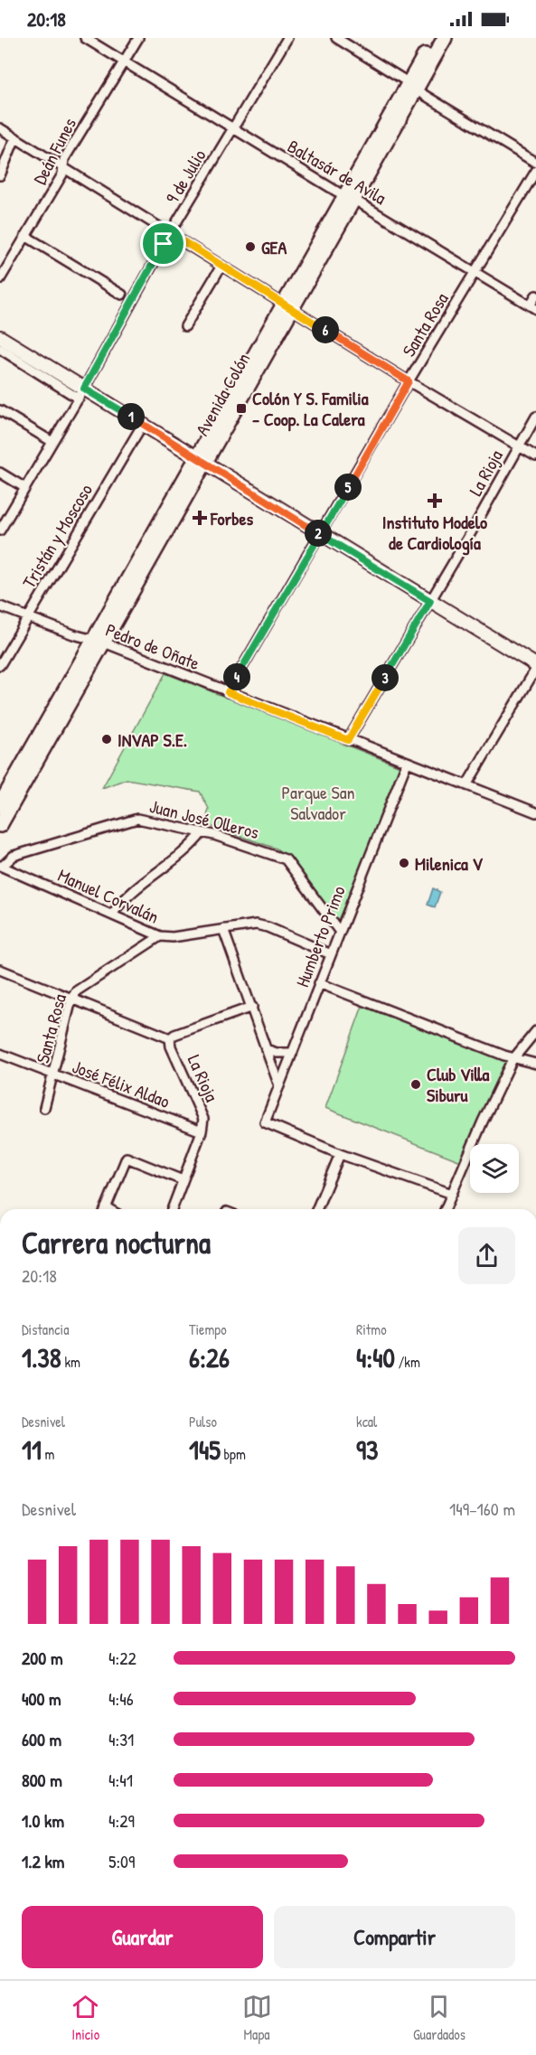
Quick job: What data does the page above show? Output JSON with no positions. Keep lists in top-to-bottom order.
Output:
{
  "streets": {
    "main road": ["Avenida Colón"],
    "street": [
      "Deán Funes",
      "Baltasár de Avila",
      "9 de Julio",
      "Santa Rosa",
      "La Rioja",
      "Tristán y Moscoso",
      "Pedro de Oñate",
      "Juan José Olleros",
      "Manuel Corvalán",
      "Humberto Primo",
      "José Félix Aldao"
    ]
  },
  "crossings": [
    ["Deán Funes", "Baltasár de Avila"],
    ["Baltasár de Avila", "9 de Julio"],
    ["Baltasár de Avila", "Santa Rosa"],
    ["Baltasár de Avila", "Avenida Colón"],
    ["Santa Rosa", "Pedro de Oñate"],
    ["Santa Rosa", "Manuel Corvalán"],
    ["Santa Rosa", "José Félix Aldao"],
    ["Avenida Colón", "Pedro de Oñate"],
    ["La Rioja", "Pedro de Oñate"],
    ["La Rioja", "José Félix Aldao"],
    ["Tristán y Moscoso", "Pedro de Oñate"],
    ["Pedro de Oñate", "Humberto Primo"],
    ["Juan José Olleros", "Manuel Corvalán"],
    ["Juan José Olleros", "Humberto Primo"],
    ["Manuel Corvalán", "Humberto Primo"]
  ],
  "parks": ["Parque San Salvador"],
  "places": {
    "other": [
      "GEA",
      "INVAP S.E.",
      "Milenica V",
      "Club Villa Siburu"
    ],
    "transit": ["Colón Y S. Familia - Coop. La Calera"],
    "health": ["Instituto Modelo de Cardiología", "Forbes"]
  },
  "page": {
    "status": "20:18",
    "pins": [
      "6",
      "1",
      "5",
      "2",
      "4",
      "3"
    ],
    "heading": ["Carrera nocturna", "20:18"],
    "stats": [
      ["Distancia", "1.38 km"],
      ["Tiempo", "6:26"],
      ["Ritmo", "4:40 /km"],
      ["Desnivel", "11 m"],
      ["Pulso", "145 bpm"],
      ["kcal", "93"]
    ],
    "chart": ["Desnivel", "149–160 m"],
    "list": [
      {
        "name": "200 m",
        "note": "4:22"
      },
      {
        "name": "400 m",
        "note": "4:46"
      },
      {
        "name": "600 m",
        "note": "4:31"
      },
      {
        "name": "800 m",
        "note": "4:41"
      },
      {
        "name": "1.0 km",
        "note": "4:29"
      },
      {
        "name": "1.2 km",
        "note": "5:09"
      }
    ],
    "buttons": ["Guardar", "Compartir"],
    "tabs": ["Inicio", "Mapa", "Guardados"]
  }
}
